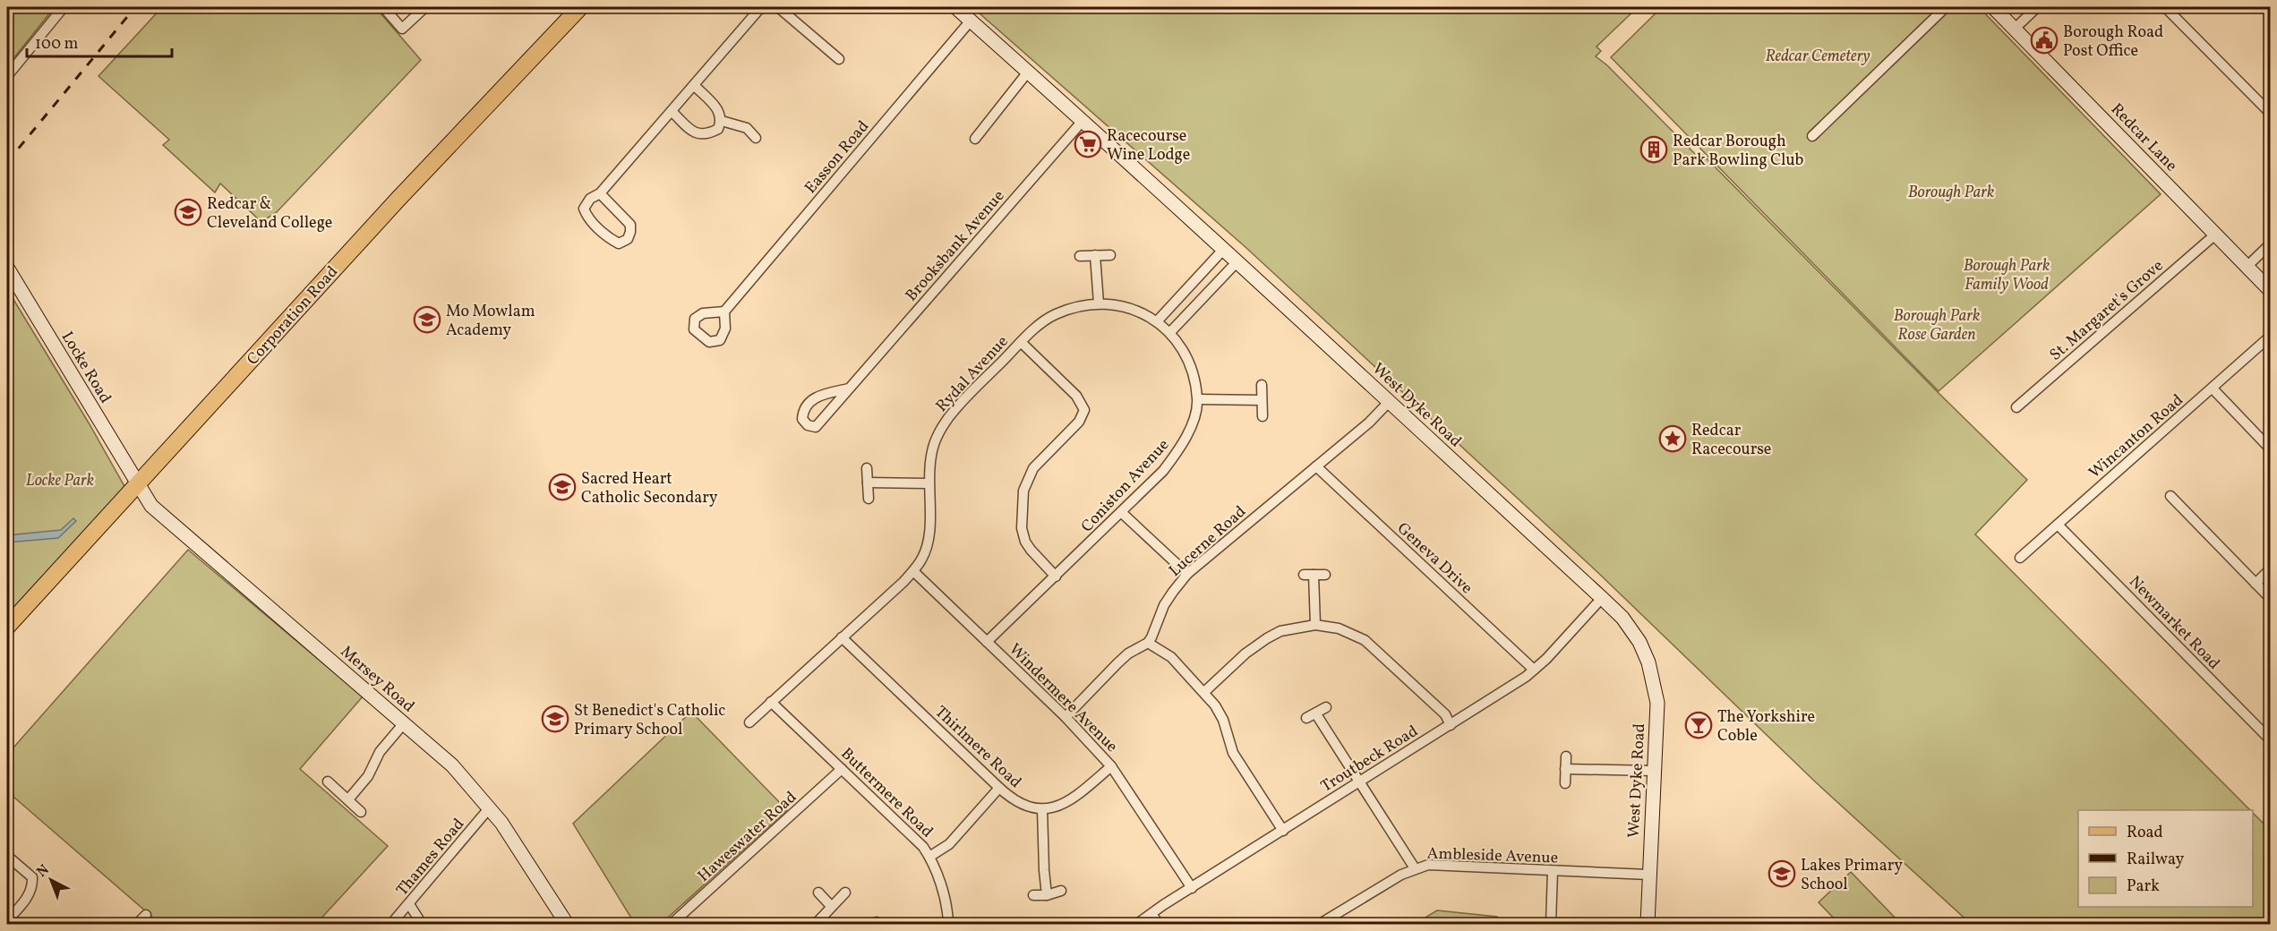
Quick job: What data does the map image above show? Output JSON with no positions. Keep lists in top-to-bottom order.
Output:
{
  "streets": {
    "main road": ["Corporation Road"],
    "street": [
      "Redcar Lane",
      "Easson Road",
      "Brooksbank Avenue",
      "St. Margaret's Grove",
      "Locke Road",
      "Rydal Avenue",
      "West Dyke Road",
      "Wincanton Road",
      "Coniston Avenue",
      "Lucerne Road",
      "Geneva Drive",
      "Newmarket Road",
      "Mersey Road",
      "Windermere Avenue",
      "Thirlmere Road",
      "Troutbeck Road",
      "Buttermere Road",
      "Haweswater Road",
      "Ambleside Avenue",
      "Thames Road"
    ]
  },
  "crossings": [
    ["Redcar Lane", "St. Margaret's Grove"],
    ["Easson Road", "West Dyke Road"],
    ["Brooksbank Avenue", "West Dyke Road"],
    ["Corporation Road", "Locke Road"],
    ["Corporation Road", "Mersey Road"],
    ["Locke Road", "Mersey Road"],
    ["Rydal Avenue", "Windermere Avenue"],
    ["Rydal Avenue", "Thirlmere Road"],
    ["Rydal Avenue", "Buttermere Road"],
    ["West Dyke Road", "Lucerne Road"],
    ["West Dyke Road", "Troutbeck Road"],
    ["West Dyke Road", "Ambleside Avenue"],
    ["Wincanton Road", "Newmarket Road"],
    ["Coniston Avenue", "Windermere Avenue"],
    ["Lucerne Road", "Geneva Drive"],
    ["Geneva Drive", "Troutbeck Road"],
    ["Mersey Road", "Thames Road"],
    ["Windermere Avenue", "Troutbeck Road"],
    ["Buttermere Road", "Haweswater Road"]
  ],
  "parks": [
    "Redcar Cemetery",
    "Borough Park",
    "Borough Park Family Wood",
    "Borough Park Rose Garden",
    "Locke Park"
  ],
  "places": {
    "public building": ["Borough Road Post Office"],
    "supermarket": ["Racecourse Wine Lodge"],
    "building": ["Redcar Borough Park Bowling Club"],
    "school or university": [
      "Redcar & Cleveland College",
      "Mo Mowlam Academy",
      "Sacred Heart Catholic Secondary",
      "St Benedict's Catholic Primary School",
      "Lakes Primary School"
    ],
    "place": ["Redcar Racecourse"],
    "bar": ["The Yorkshire Coble"]
  },
  "legend": ["Road", "Railway", "Park"],
  "scale_bar": "100 m",
  "north": "top left"
}
